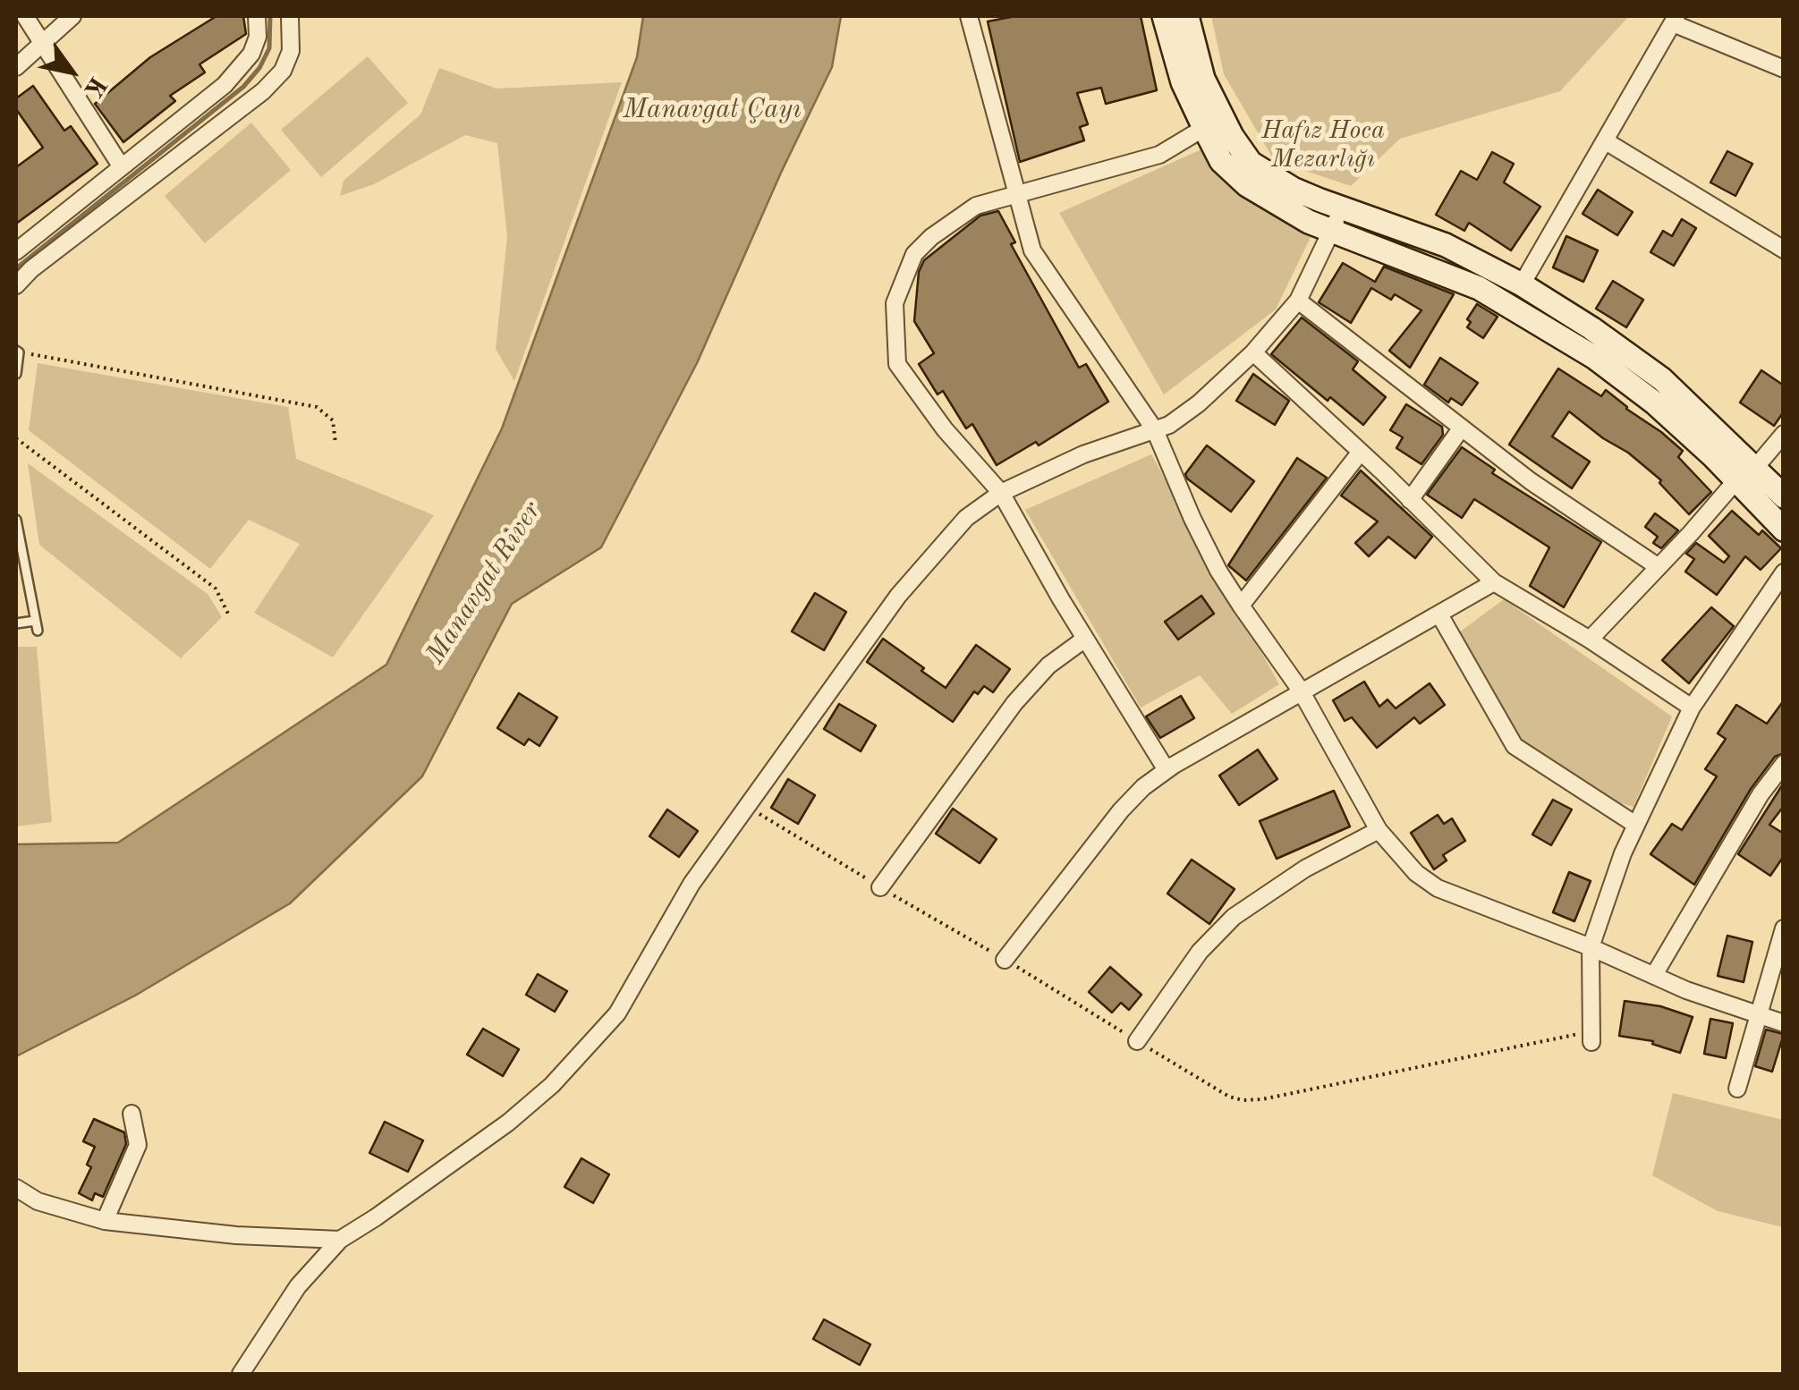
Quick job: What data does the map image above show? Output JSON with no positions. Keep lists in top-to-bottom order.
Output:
{
  "water": ["Manavgat Çayı", "Manavgat River"],
  "parks": ["Hafız Hoca Mezarlığı"],
  "north": "bottom right"
}
